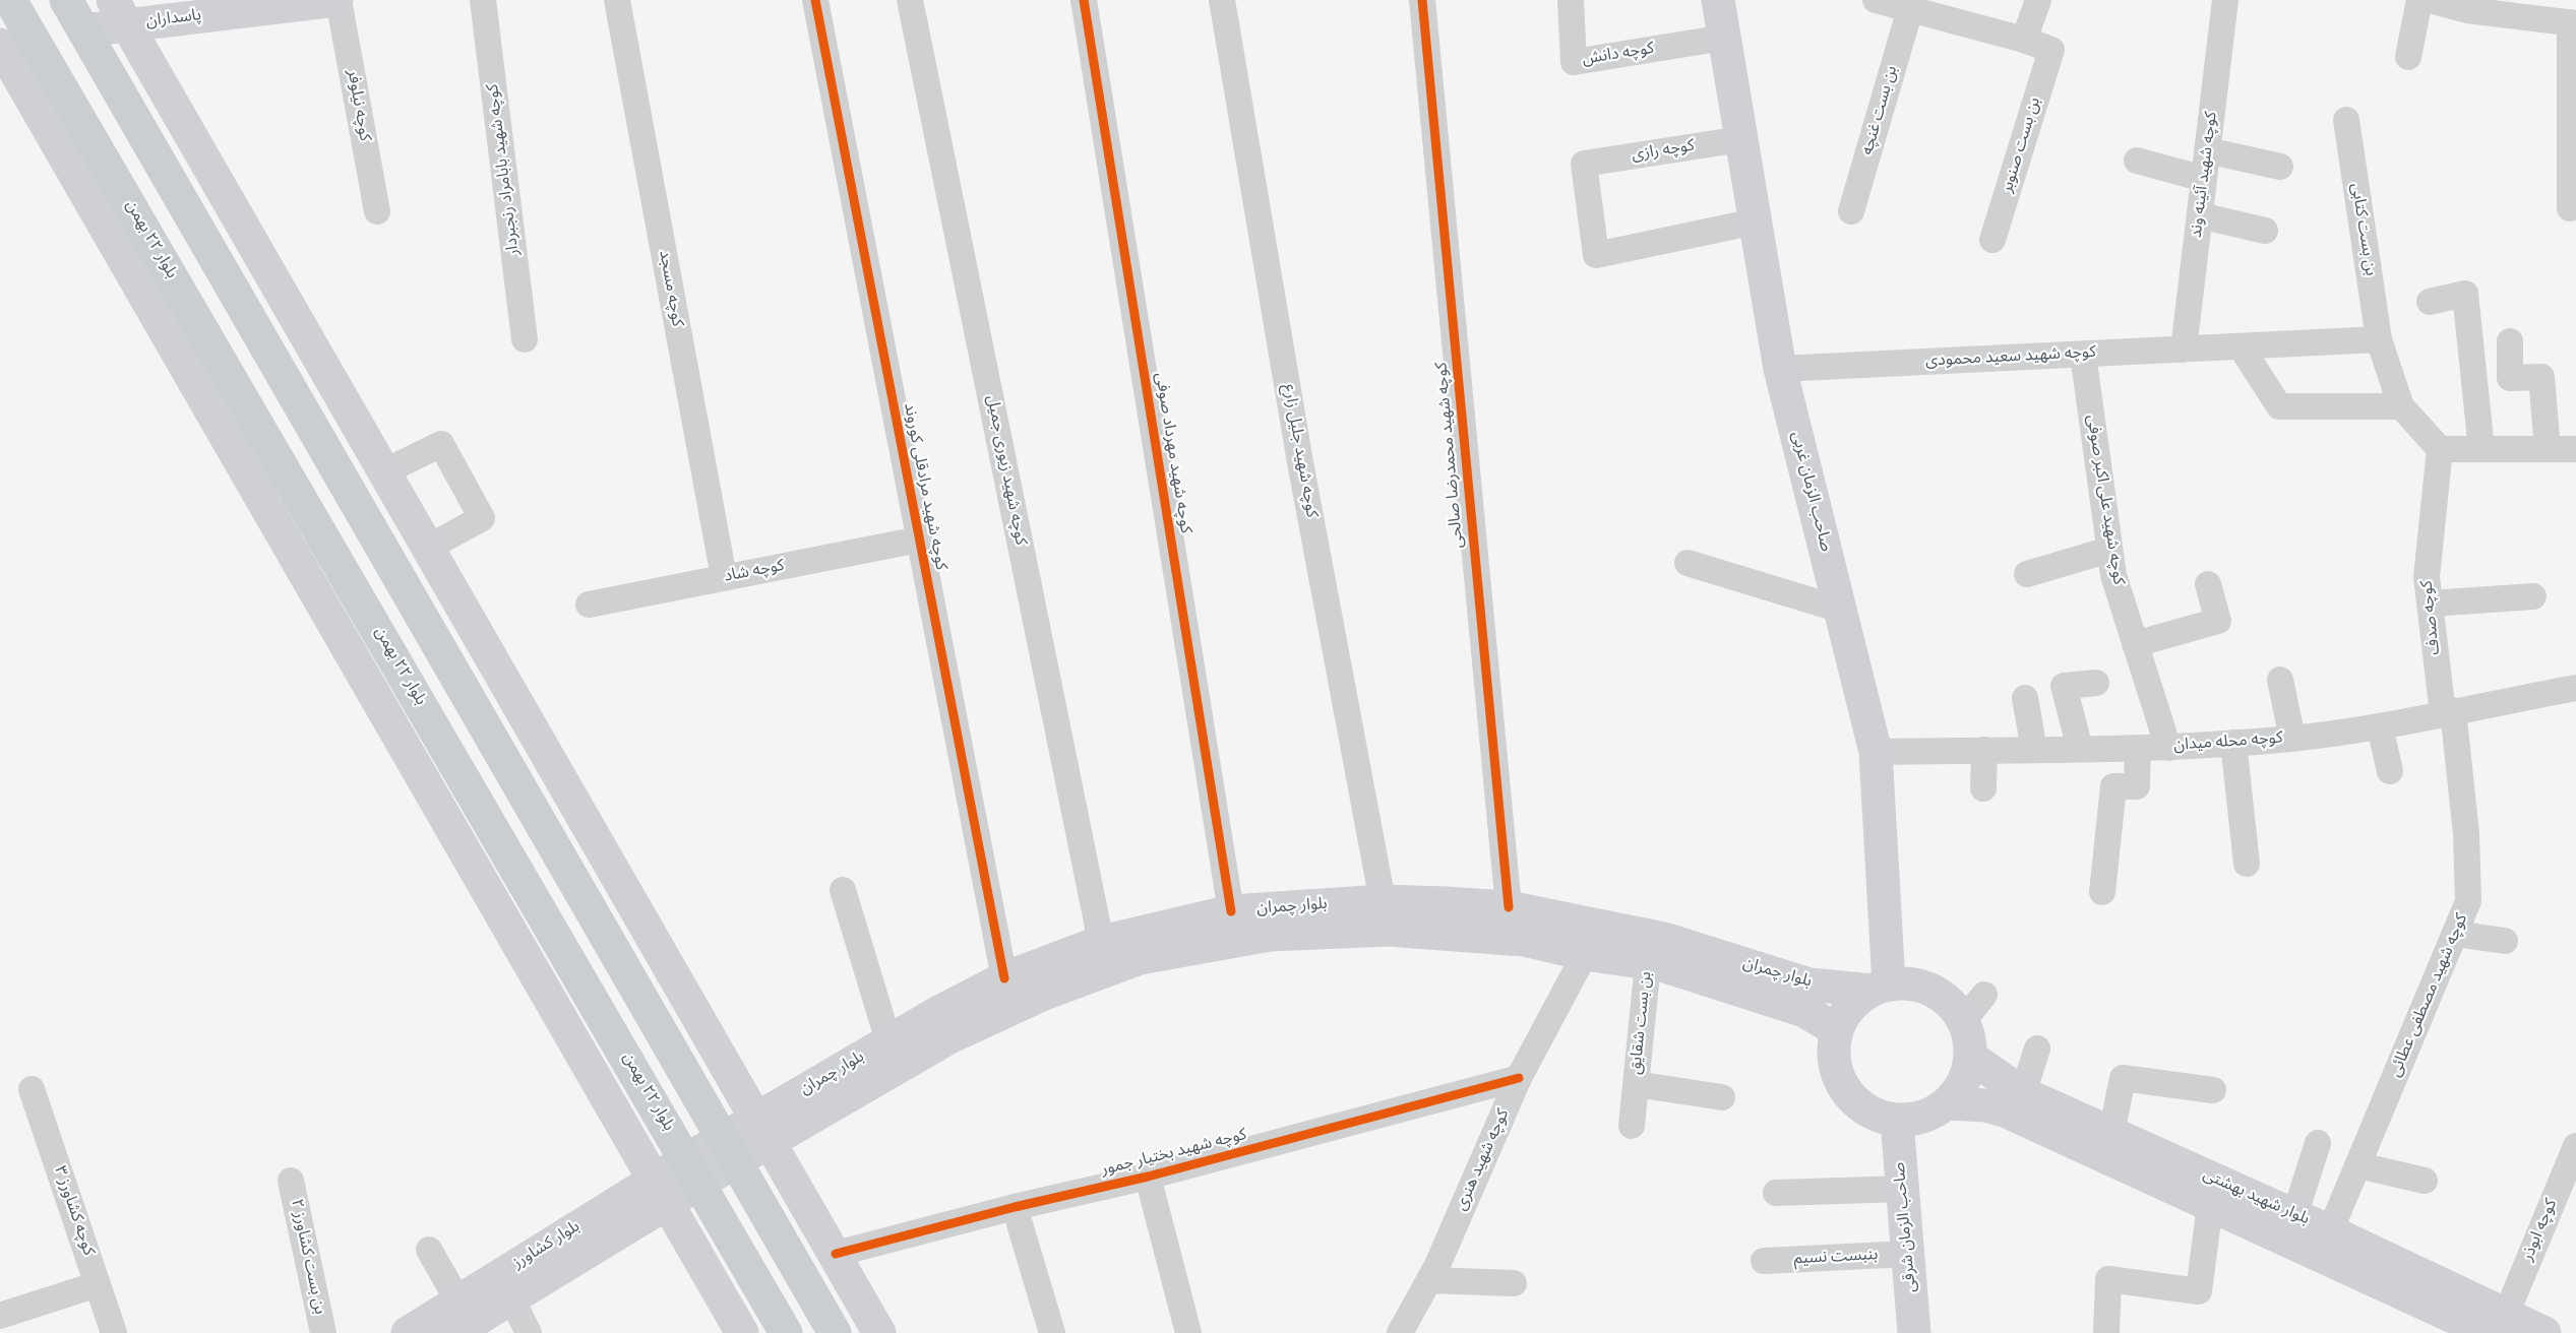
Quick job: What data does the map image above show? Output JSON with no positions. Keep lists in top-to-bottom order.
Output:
{
  "streets": {
    "main road": [
      "پاسداران",
      "بلوار ۲۲ بهمن",
      "صاحب الزمان غربی",
      "بلوار چمران",
      "بلوار شهید بهشتی",
      "صاحب الزمان شرقی",
      "بلوار کشاورز"
    ],
    "street": [
      "کوچه دانش",
      "کوچه نیلوفر",
      "بن بست غنچه",
      "بن بست صنوبر",
      "کوچه رازی",
      "کوچه شهید بابامراد رنجبردار",
      "کوچه شهید آئینه وند",
      "بن بست کتابی",
      "کوچه مسجد",
      "کوچه شهید سعید محمودی",
      "کوچه شهید جلیل زارع",
      "کوچه شهید مهرداد صوفی",
      "کوچه شهید محمدرضا صالحی",
      "کوچه شهید زیوری جمیل",
      "کوچه شهید مرادقلی کوروند",
      "کوچه شهید علی اکبر صوفی",
      "کوچه شاد",
      "کوچه صدف",
      "کوچه محله میدان",
      "کوچه شهید مصطفی عطائی",
      "بن بست شقایق",
      "کوچه شهید بختیار جمور",
      "کوچه شهید هنری",
      "کوچه کشاورز ۳",
      "کوچه ابوذر",
      "بن بست کشاورز ۲",
      "بنبست نسیم"
    ]
  },
  "crossings": [
    ["پاسداران", "کوچه نیلوفر"],
    ["کوچه دانش", "صاحب الزمان غربی"],
    ["کوچه رازی", "صاحب الزمان غربی"],
    ["کوچه شهید آئینه وند", "کوچه شهید سعید محمودی"],
    ["بن بست کتابی", "کوچه شهید سعید محمودی"],
    ["بلوار ۲۲ بهمن", "بلوار چمران"],
    ["بلوار ۲۲ بهمن", "بلوار کشاورز"],
    ["کوچه مسجد", "کوچه شاد"],
    ["کوچه شهید سعید محمودی", "صاحب الزمان غربی"],
    ["کوچه شهید سعید محمودی", "کوچه شهید علی اکبر صوفی"],
    ["کوچه شهید جلیل زارع", "بلوار چمران"],
    ["کوچه شهید مهرداد صوفی", "بلوار چمران"],
    ["کوچه شهید محمدرضا صالحی", "بلوار چمران"],
    ["کوچه شهید زیوری جمیل", "بلوار چمران"],
    ["کوچه شهید مرادقلی کوروند", "کوچه شاد"],
    ["کوچه شهید مرادقلی کوروند", "بلوار چمران"],
    ["صاحب الزمان غربی", "کوچه محله میدان"],
    ["صاحب الزمان غربی", "بلوار چمران"],
    ["صاحب الزمان غربی", "بلوار شهید بهشتی"],
    ["صاحب الزمان غربی", "صاحب الزمان شرقی"],
    ["کوچه شهید علی اکبر صوفی", "کوچه محله میدان"],
    ["کوچه صدف", "کوچه محله میدان"],
    ["کوچه صدف", "کوچه شهید مصطفی عطائی"],
    ["کوچه محله میدان", "کوچه شهید مصطفی عطائی"],
    ["بلوار چمران", "بن بست شقایق"],
    ["بلوار چمران", "کوچه شهید هنری"],
    ["بلوار چمران", "بلوار شهید بهشتی"],
    ["بلوار چمران", "صاحب الزمان شرقی"],
    ["بلوار چمران", "بلوار کشاورز"],
    ["کوچه شهید مصطفی عطائی", "بلوار شهید بهشتی"],
    ["کوچه شهید بختیار جمور", "کوچه شهید هنری"],
    ["بلوار شهید بهشتی", "صاحب الزمان شرقی"],
    ["بلوار شهید بهشتی", "کوچه ابوذر"],
    ["صاحب الزمان شرقی", "بنبست نسیم"]
  ]
}
